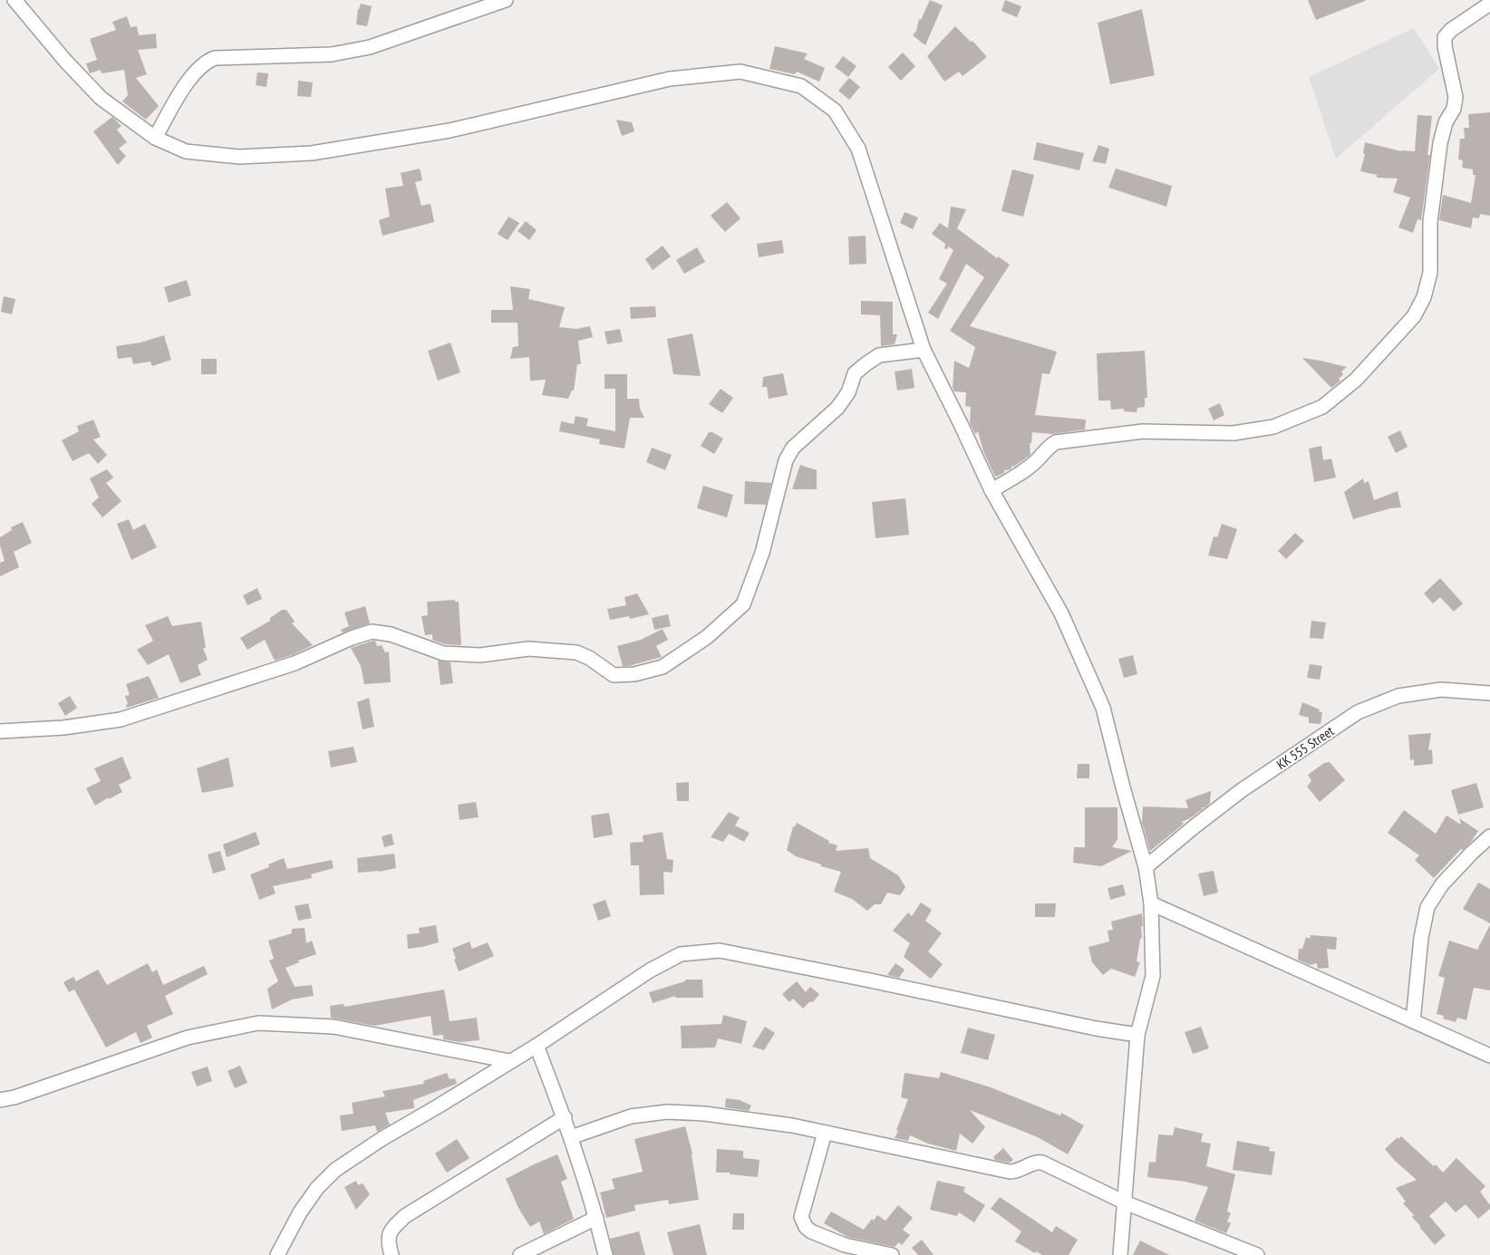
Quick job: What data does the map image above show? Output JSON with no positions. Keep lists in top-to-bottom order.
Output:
{
  "streets": {
    "street": ["KK 555 Street"]
  }
}
